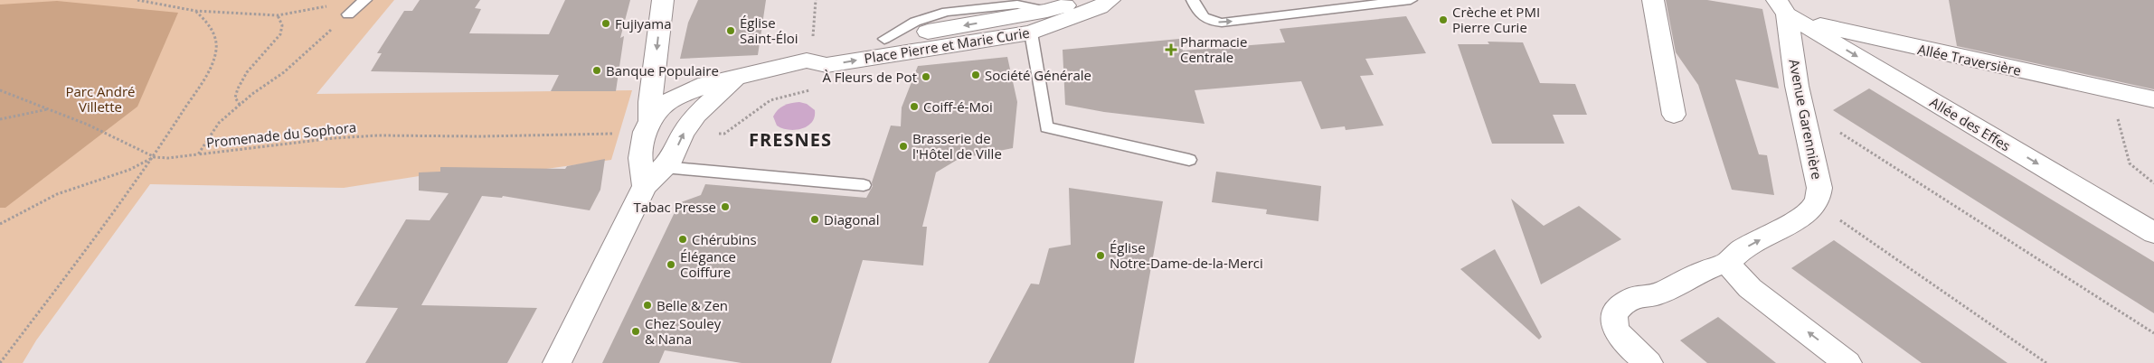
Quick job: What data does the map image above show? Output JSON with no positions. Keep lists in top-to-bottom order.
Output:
{
  "streets": {
    "street": [
      "Place Pierre et Marie Curie",
      "Allée Traversière",
      "Avenue Garennière",
      "Allée des Effes"
    ],
    "path": ["Promenade du Sophora"]
  },
  "crossings": [
    ["Allée Traversière", "Avenue Garennière"],
    ["Allée Traversière", "Allée des Effes"],
    ["Avenue Garennière", "Allée des Effes"]
  ],
  "one_way": ["Allée des Effes"],
  "districts": ["FRESNES"],
  "parks": ["Parc André Villette"],
  "places": {
    "other": [
      "Crèche et PMI Pierre Curie",
      "Fujiyama",
      "Église Saint-Éloi",
      "Banque Populaire",
      "Société Générale",
      "À Fleurs de Pot",
      "Coiff-é-Moi",
      "Brasserie de l'Hôtel de Ville",
      "Tabac Presse",
      "Diagonal",
      "Chérubins",
      "Église Notre-Dame-de-la-Merci",
      "Élégance Coiffure",
      "Belle & Zen",
      "Chez Souley & Nana"
    ],
    "health": ["Pharmacie Centrale"]
  }
}
